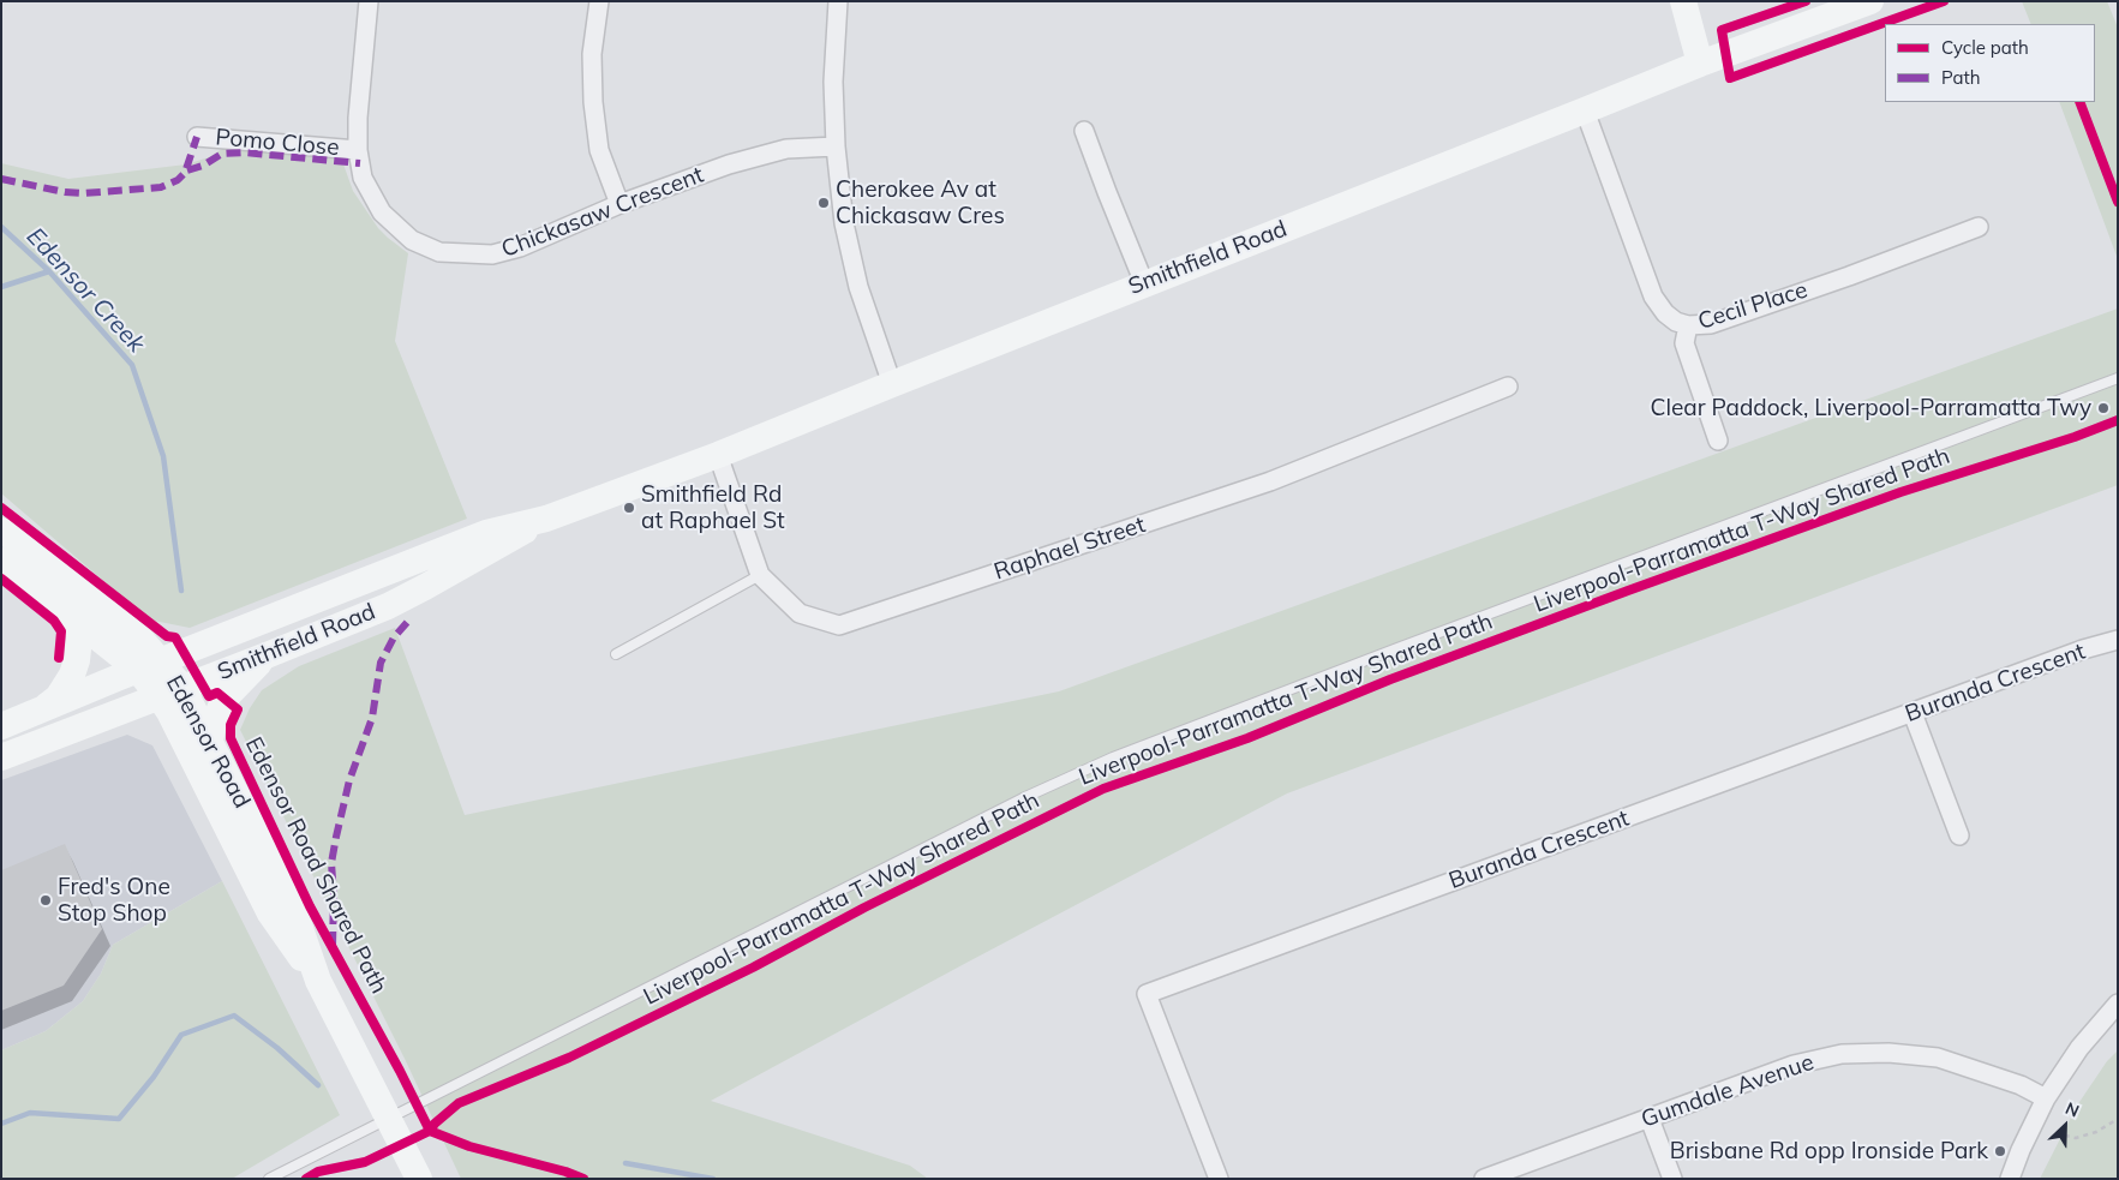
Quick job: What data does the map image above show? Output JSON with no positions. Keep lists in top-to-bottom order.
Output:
{
  "streets": {
    "main road": ["Smithfield Road", "Edensor Road"],
    "street": [
      "Pomo Close",
      "Chickasaw Crescent",
      "Cecil Place",
      "Raphael Street",
      "Buranda Crescent",
      "Gumdale Avenue"
    ],
    "cycle path": ["Liverpool-Parramatta T-Way Shared Path", "Edensor Road Shared Path"]
  },
  "crossings": [
    ["Pomo Close", "Chickasaw Crescent"],
    ["Smithfield Road", "Cecil Place"],
    ["Smithfield Road", "Raphael Street"],
    ["Smithfield Road", "Edensor Road"]
  ],
  "water": ["Edensor Creek"],
  "places": [
    "Cherokee Av at Chickasaw Cres",
    "Clear Paddock, Liverpool-Parramatta Twy",
    "Smithfield Rd at Raphael St",
    "Fred's One Stop Shop",
    "Brisbane Rd opp Ironside Park"
  ],
  "legend": ["Cycle path", "Path"],
  "north": "top right"
}
